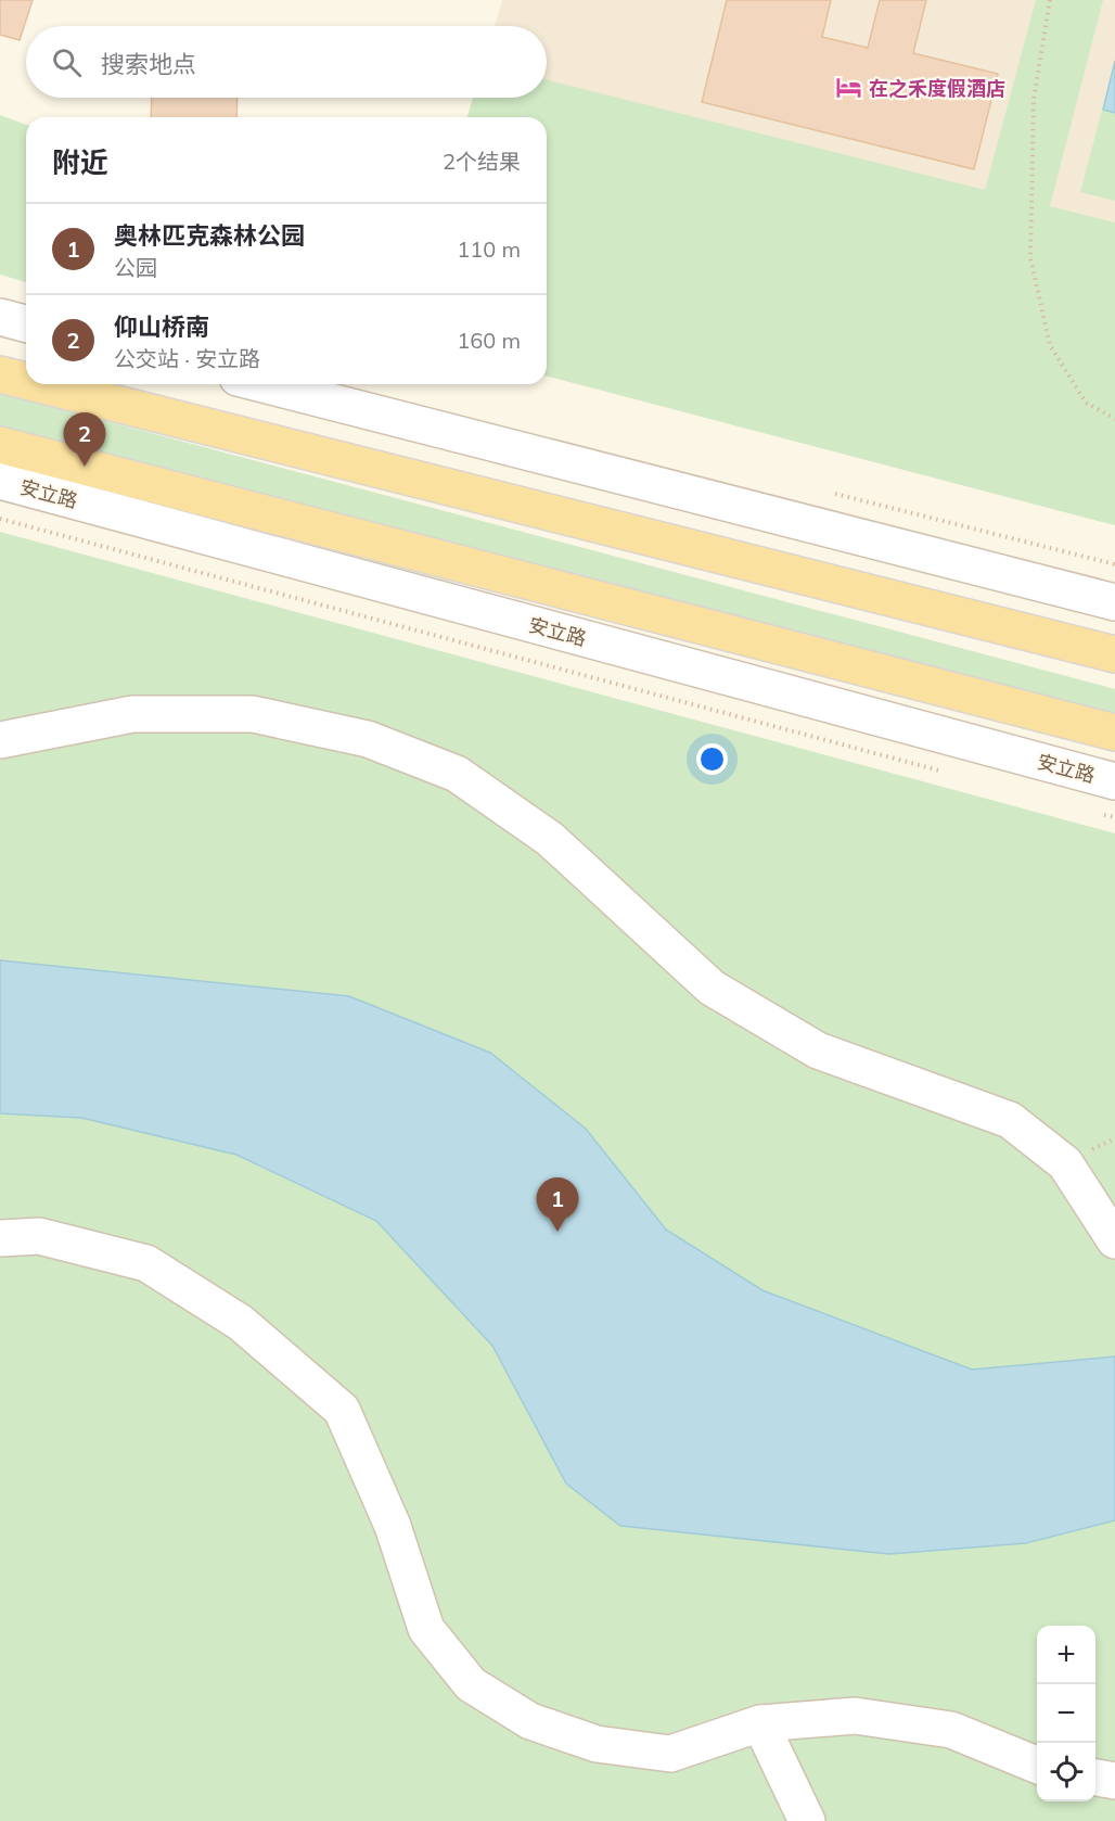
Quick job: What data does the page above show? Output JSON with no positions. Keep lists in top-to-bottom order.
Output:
{
  "streets": {
    "main road": ["安立路"]
  },
  "places": {
    "hotel": ["在之禾度假酒店"]
  },
  "page": {
    "search": "搜索地点",
    "heading": ["附近", "2个结果"],
    "list": [
      {
        "mark": "1",
        "name": "奥林匹克森林公园",
        "note": "公园",
        "value": "110 m"
      },
      {
        "mark": "2",
        "name": "仰山桥南",
        "note": "公交站 · 安立路",
        "value": "160 m"
      }
    ],
    "pins": ["2", "1"],
    "map_buttons": ["+", "−"]
  }
}
